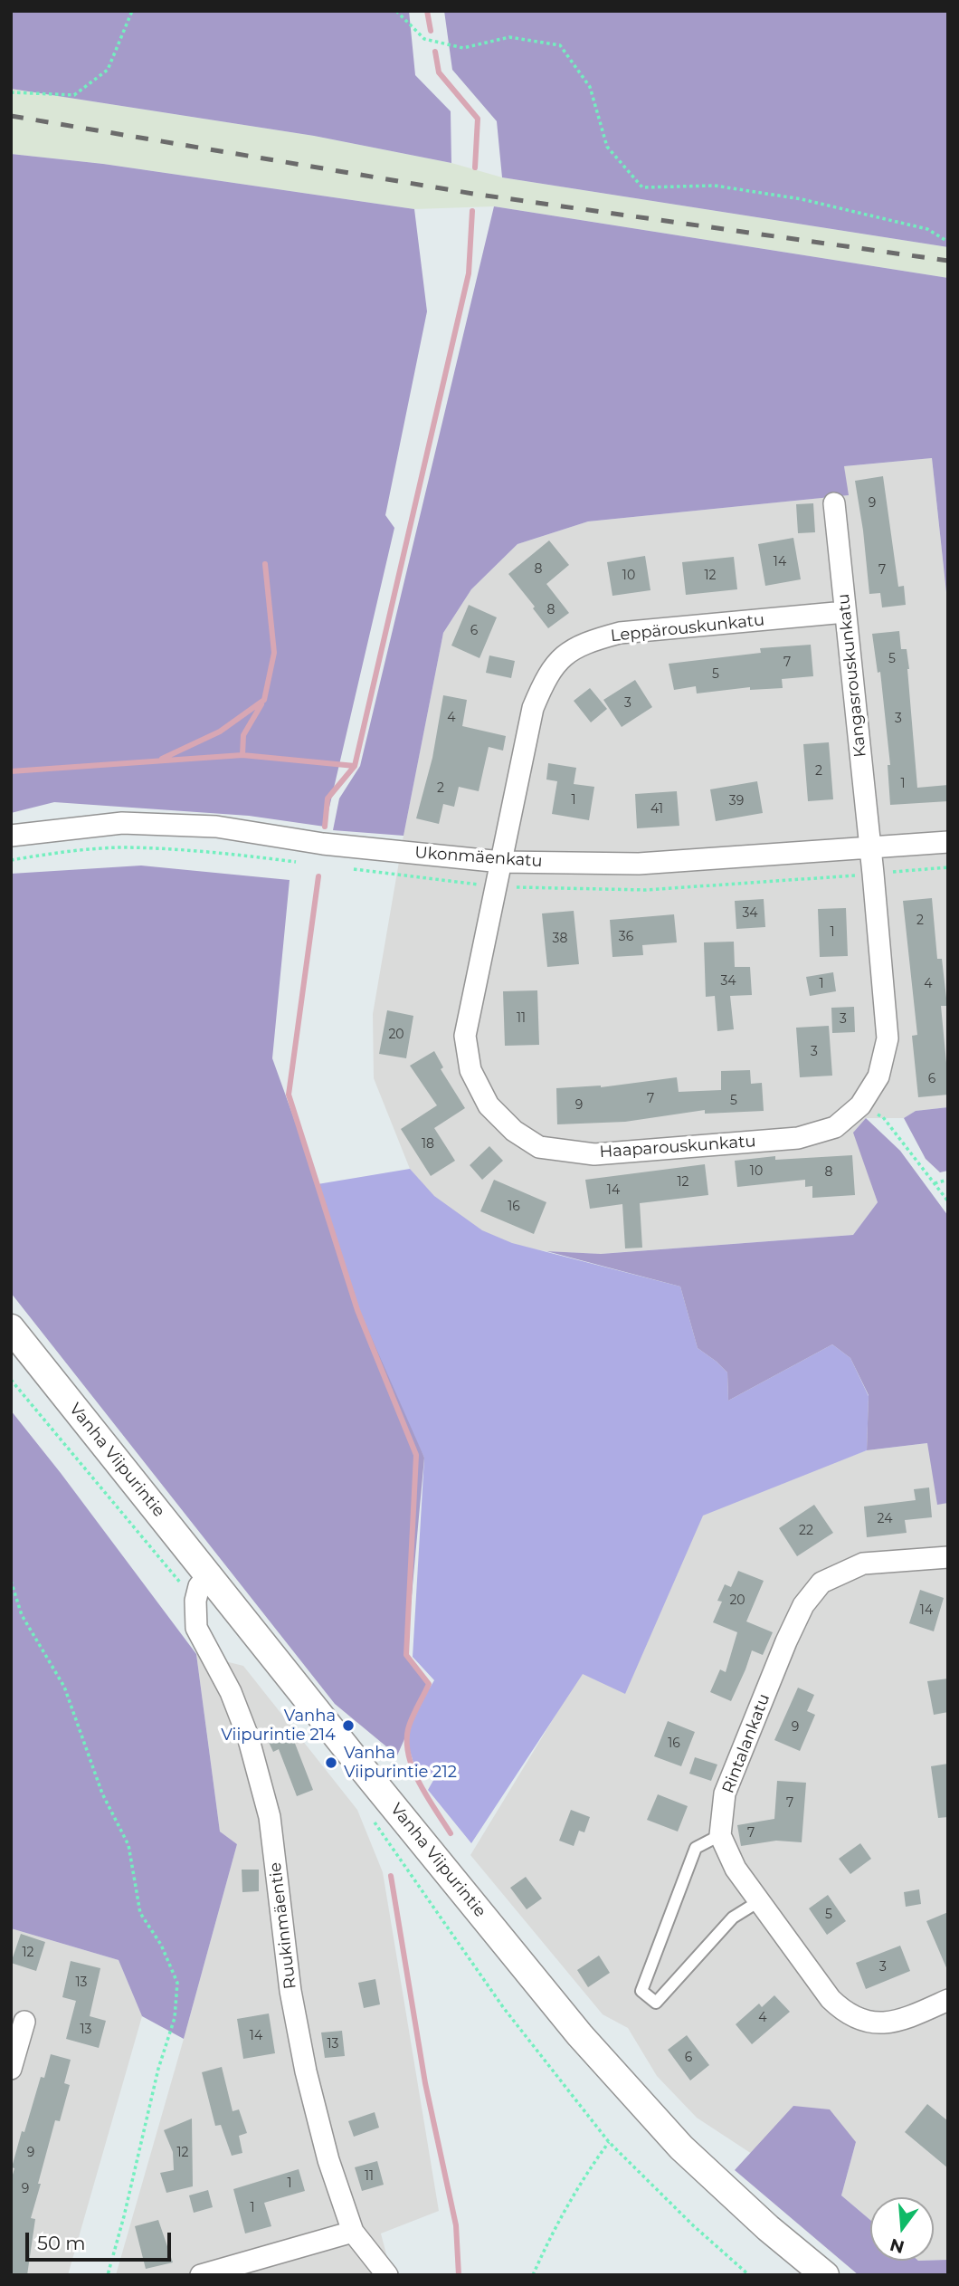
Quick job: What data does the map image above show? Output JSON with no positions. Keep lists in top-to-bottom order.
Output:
{
  "streets": {
    "street": [
      "Leppärouskunkatu",
      "Kangasrouskunkatu",
      "Ukonmäenkatu",
      "Haaparouskunkatu",
      "Vanha Viipurintie",
      "Rintalankatu",
      "Ruukinmäentie"
    ]
  },
  "crossings": [
    ["Leppärouskunkatu", "Kangasrouskunkatu"],
    ["Leppärouskunkatu", "Ukonmäenkatu"],
    ["Leppärouskunkatu", "Haaparouskunkatu"],
    ["Kangasrouskunkatu", "Ukonmäenkatu"],
    ["Kangasrouskunkatu", "Haaparouskunkatu"],
    ["Ukonmäenkatu", "Haaparouskunkatu"]
  ],
  "places": ["Vanha Viipurintie 214", "Vanha Viipurintie 212"],
  "house_numbers": [
    "9",
    "14",
    "8",
    "7",
    "10",
    "12",
    "8",
    "6",
    "5",
    "7",
    "5",
    "3",
    "4",
    "3",
    "2",
    "1",
    "2",
    "1",
    "39",
    "41",
    "34",
    "2",
    "1",
    "36",
    "38",
    "34",
    "1",
    "4",
    "11",
    "3",
    "20",
    "3",
    "6",
    "7",
    "5",
    "9",
    "18",
    "10",
    "8",
    "12",
    "14",
    "16",
    "24",
    "22",
    "20",
    "14",
    "9",
    "16",
    "7",
    "7",
    "5",
    "12",
    "3",
    "13",
    "4",
    "13",
    "14",
    "13",
    "6",
    "9",
    "12",
    "11",
    "1",
    "9",
    "1"
  ],
  "scale_bar": "50 m",
  "north": "bottom"
}
